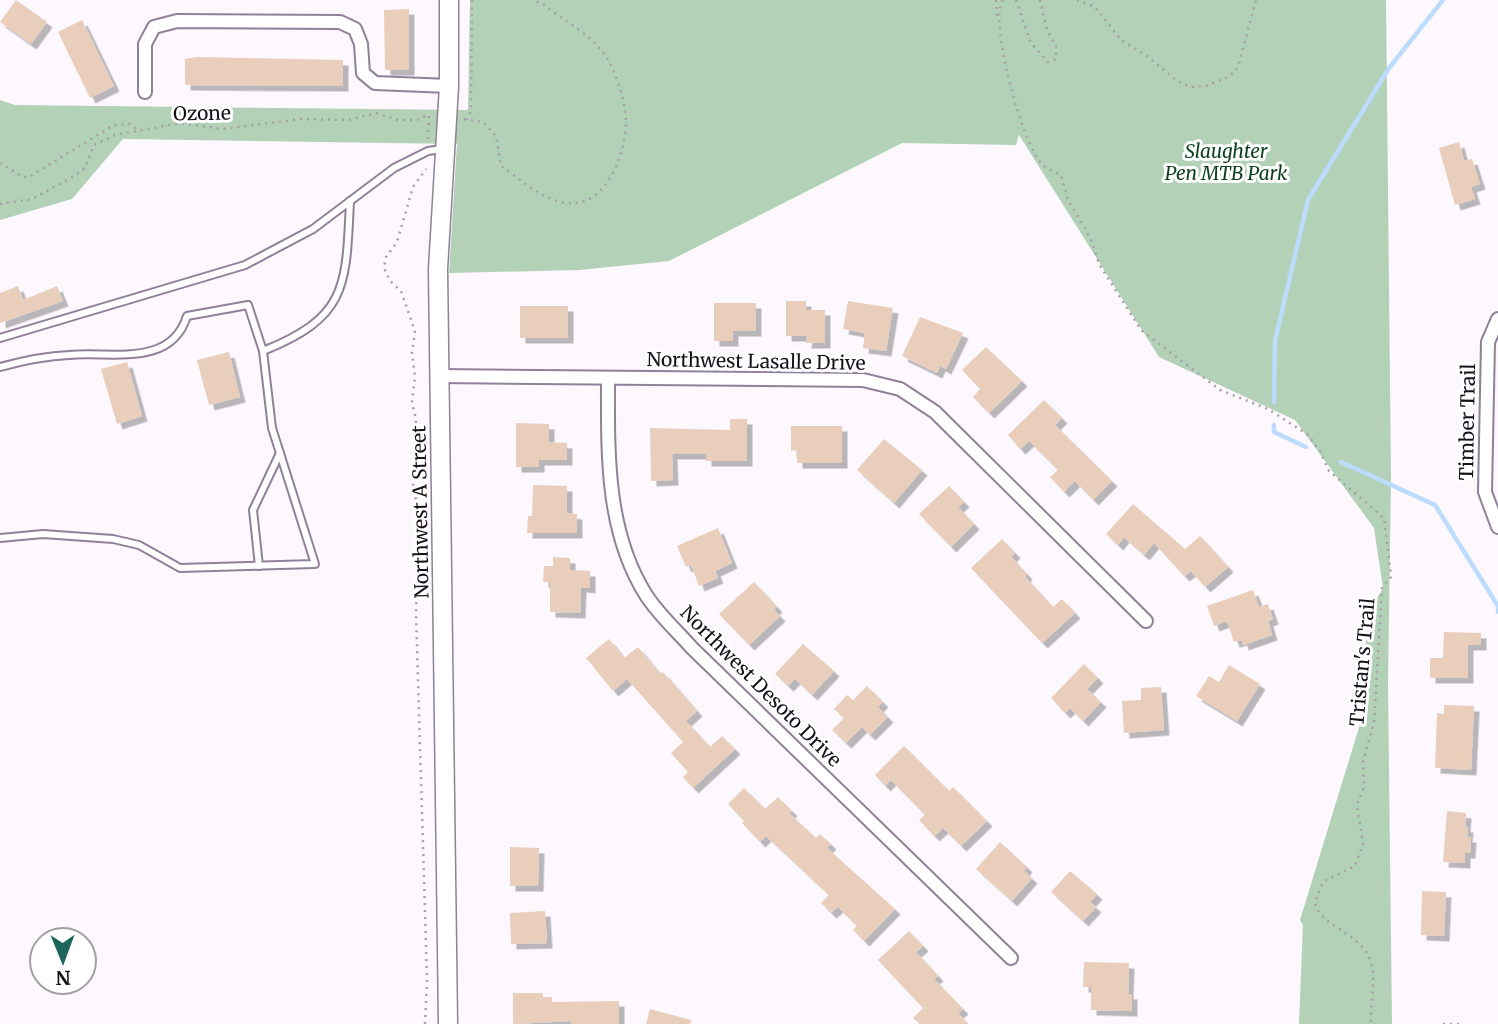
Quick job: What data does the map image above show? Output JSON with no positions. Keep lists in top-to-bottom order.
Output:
{
  "streets": {
    "street": [
      "Northwest Lasalle Drive",
      "Timber Trail",
      "Northwest A Street",
      "Northwest Desoto Drive"
    ],
    "path": ["Ozone", "Tristan's Trail"]
  },
  "crossings": [
    ["Northwest Lasalle Drive", "Northwest A Street"],
    ["Northwest Lasalle Drive", "Northwest Desoto Drive"]
  ],
  "parks": ["Slaughter Pen MTB Park"],
  "north": "bottom"
}
